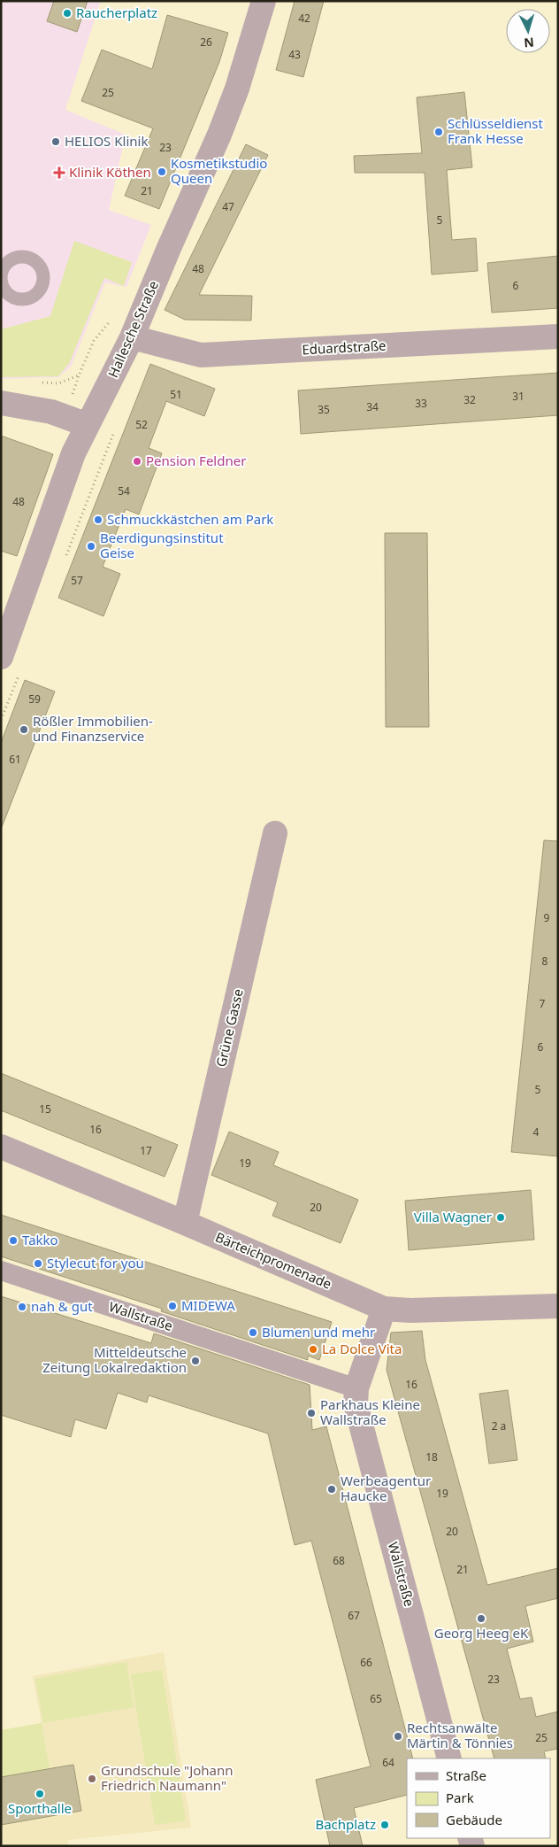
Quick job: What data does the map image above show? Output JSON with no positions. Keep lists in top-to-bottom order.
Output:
{
  "streets": {
    "street": [
      "Hallesche Straße",
      "Eduardstraße",
      "Grüne Gasse",
      "Bärteichpromenade",
      "Wallstraße"
    ]
  },
  "crossings": [
    ["Hallesche Straße", "Eduardstraße"],
    ["Grüne Gasse", "Bärteichpromenade"],
    ["Bärteichpromenade", "Wallstraße"]
  ],
  "places": {
    "other": [
      "Raucherplatz",
      "Schlüsseldienst Frank Hesse",
      "HELIOS Klinik",
      "Kosmetikstudio Queen",
      "Pension Feldner",
      "Schmuckkästchen am Park",
      "Beerdigungsinstitut Geise",
      "Rößler Immobilien- und Finanzservice",
      "Villa Wagner",
      "Takko",
      "Stylecut for you",
      "MIDEWA",
      "nah & gut",
      "Blumen und mehr",
      "La Dolce Vita",
      "Mitteldeutsche Zeitung Lokalredaktion",
      "Parkhaus Kleine Wallstraße",
      "Werbeagentur Haucke",
      "Georg Heeg eK",
      "Rechtsanwälte Märtin & Tönnies",
      "Grundschule \"Johann Friedrich Naumann\"",
      "Sporthalle",
      "Bachplatz"
    ],
    "health": ["Klinik Köthen"]
  },
  "house_numbers": [
    "42",
    "26",
    "43",
    "25",
    "23",
    "21",
    "47",
    "5",
    "48",
    "6",
    "51",
    "31",
    "32",
    "33",
    "34",
    "35",
    "52",
    "54",
    "48",
    "57",
    "59",
    "61",
    "9",
    "8",
    "7",
    "6",
    "5",
    "15",
    "16",
    "4",
    "17",
    "19",
    "20",
    "16",
    "2 a",
    "18",
    "19",
    "20",
    "68",
    "21",
    "67",
    "66",
    "23",
    "65",
    "25",
    "64"
  ],
  "legend": ["Straße", "Park", "Gebäude"],
  "north": "bottom"
}
